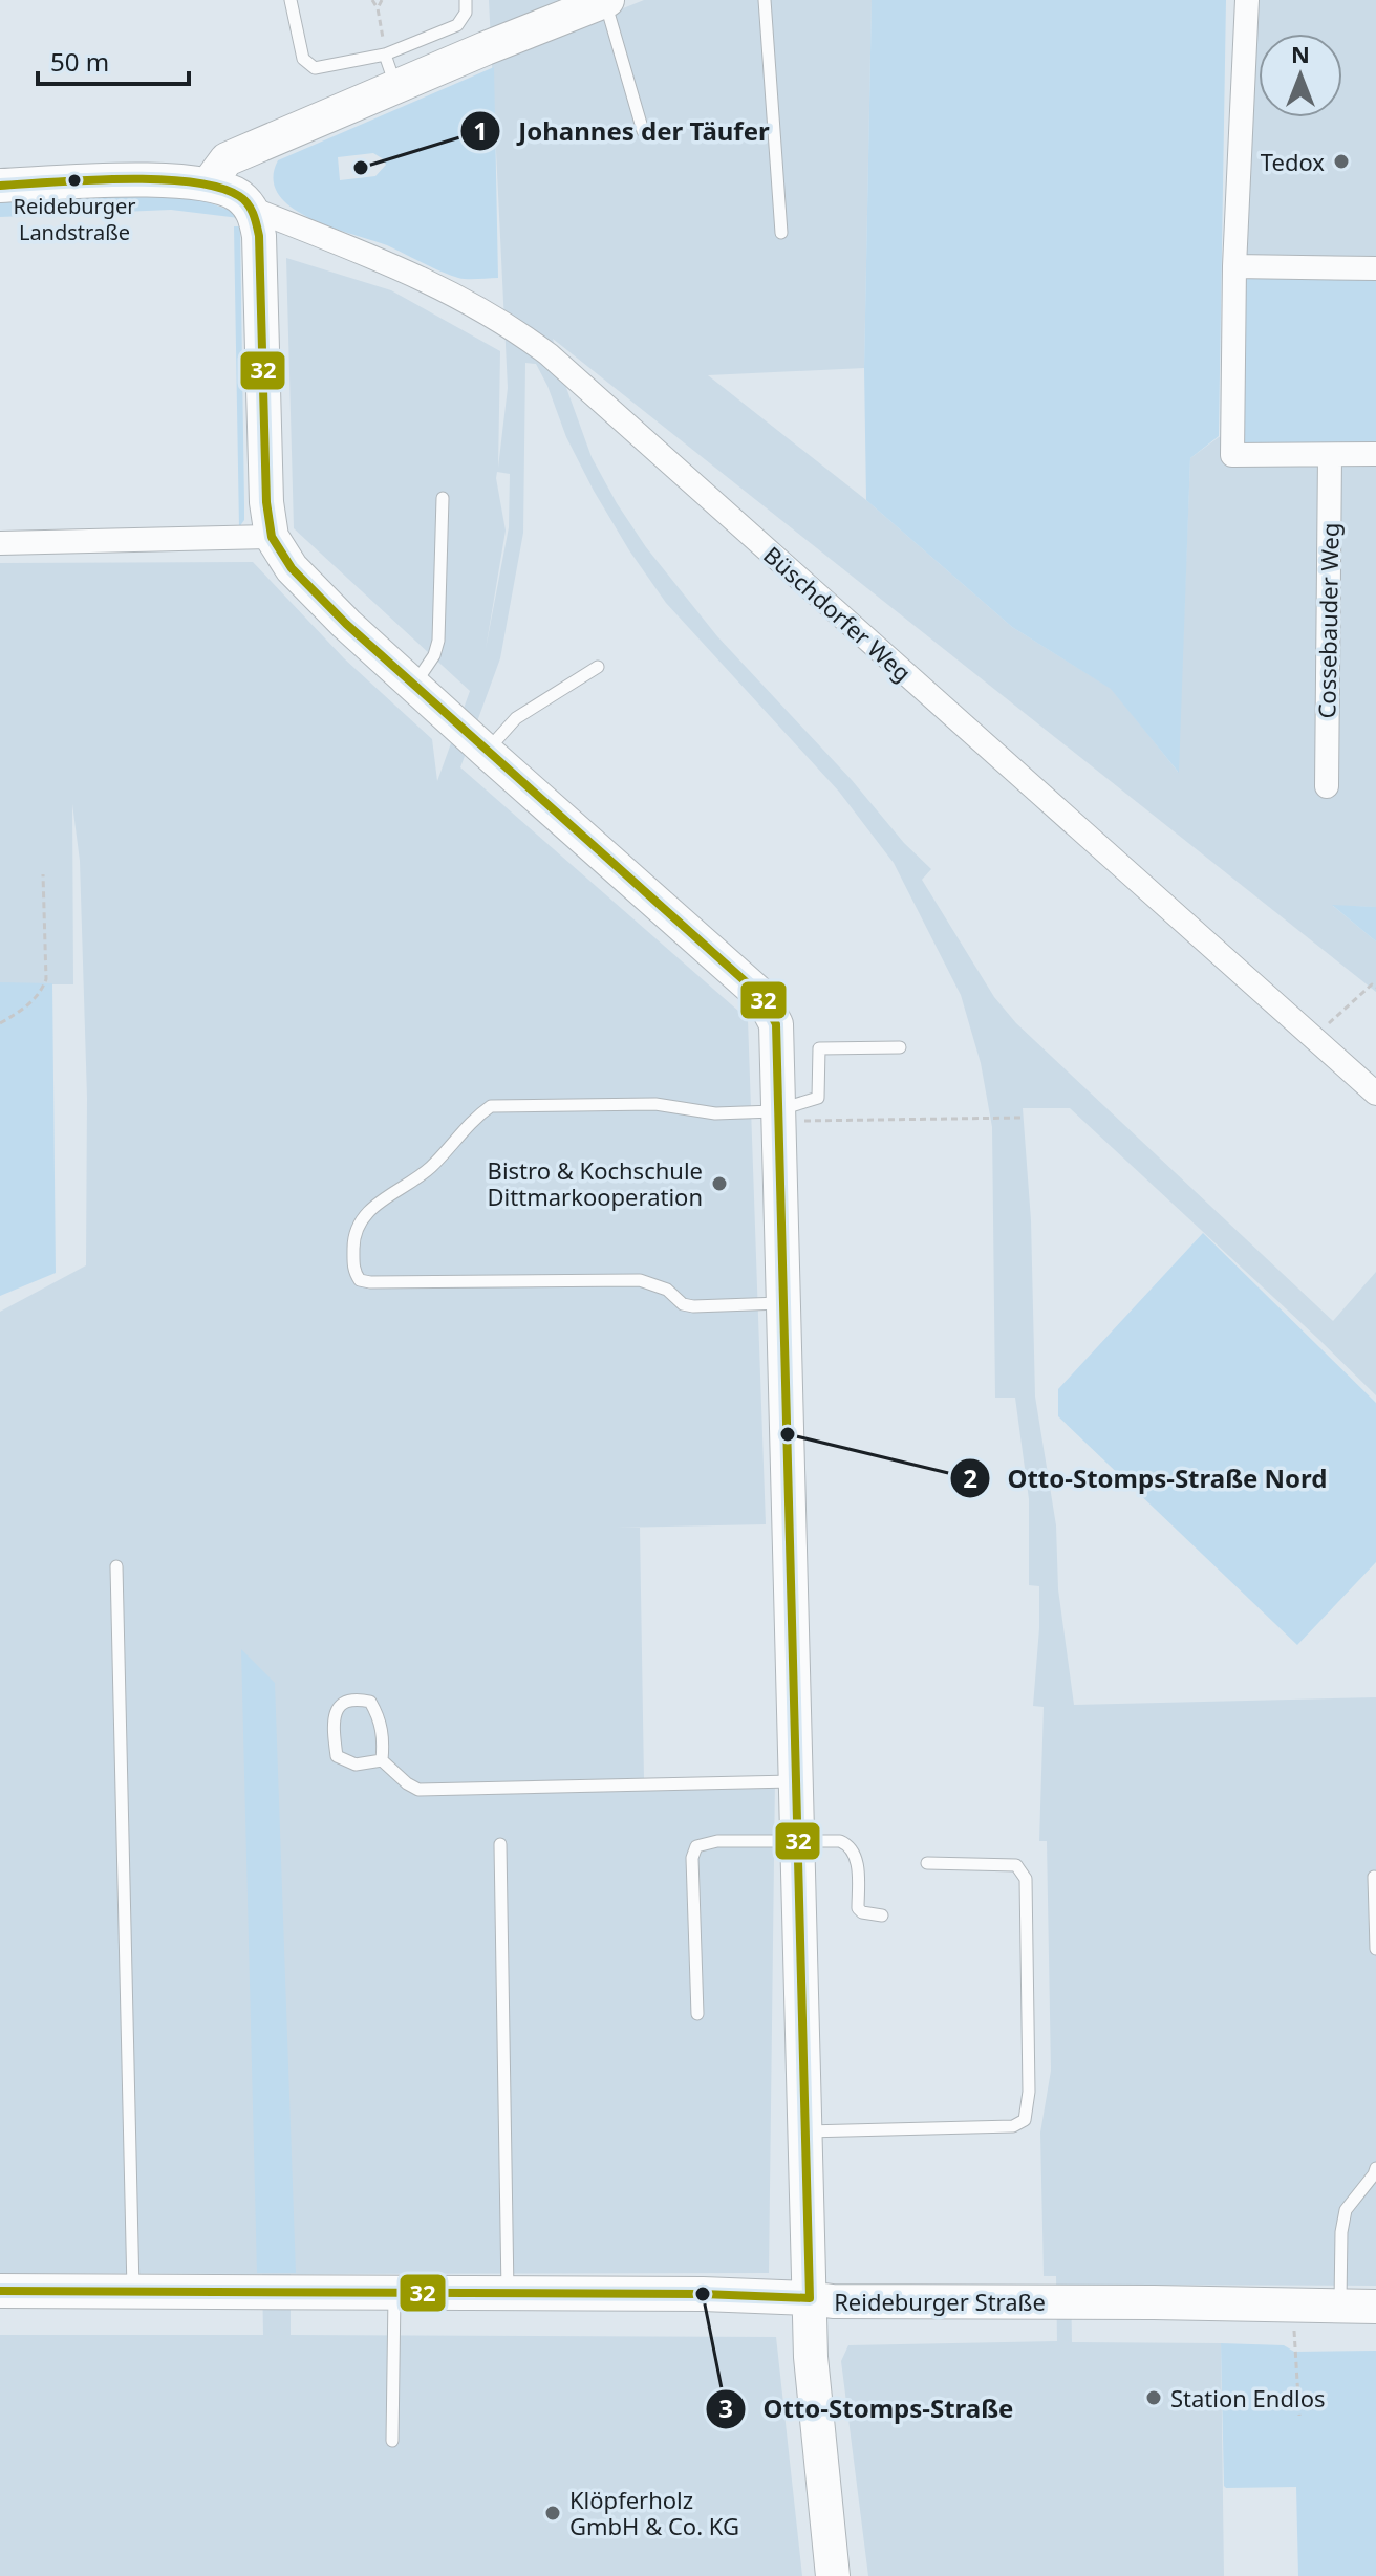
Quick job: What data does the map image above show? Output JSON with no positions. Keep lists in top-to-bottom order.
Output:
{
  "streets": {
    "street": ["Büschdorfer Weg", "Cossebauder Weg", "Reideburger Straße"]
  },
  "places": [
    "Tedox",
    "Johannes der Täufer",
    "Reideburger Landstraße",
    "Bistro & Kochschule Dittmarkooperation",
    "Otto-Stomps-Straße Nord",
    "Otto-Stomps-Straße",
    "Station Endlos",
    "Klöpferholz GmbH & Co. KG"
  ],
  "lines": ["transit line 32"],
  "scale_bar": "50 m",
  "north": "top"
}
